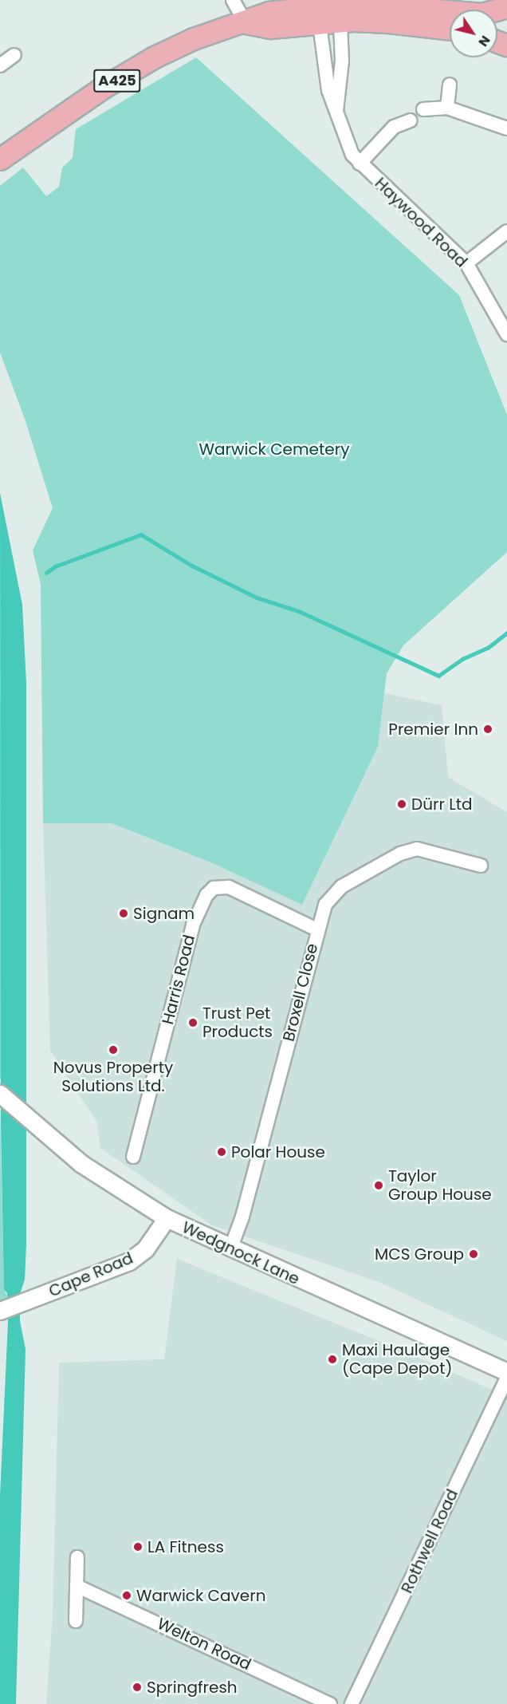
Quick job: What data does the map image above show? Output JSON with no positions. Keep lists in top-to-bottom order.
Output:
{
  "streets": {
    "main road": ["A425"],
    "street": [
      "Haywood Road",
      "Harris Road",
      "Broxell Close",
      "Wedgnock Lane",
      "Cape Road",
      "Rothwell Road",
      "Welton Road"
    ]
  },
  "crossings": [
    ["A425", "Haywood Road"],
    ["Harris Road", "Broxell Close"],
    ["Broxell Close", "Wedgnock Lane"],
    ["Wedgnock Lane", "Cape Road"]
  ],
  "parks": ["Warwick Cemetery"],
  "places": [
    "Premier Inn",
    "Dürr Ltd",
    "Signam",
    "Trust Pet Products",
    "Novus Property Solutions Ltd.",
    "Polar House",
    "Taylor Group House",
    "MCS Group",
    "Maxi Haulage (Cape Depot)",
    "LA Fitness",
    "Warwick Cavern",
    "Springfresh"
  ],
  "north": "bottom right"
}
